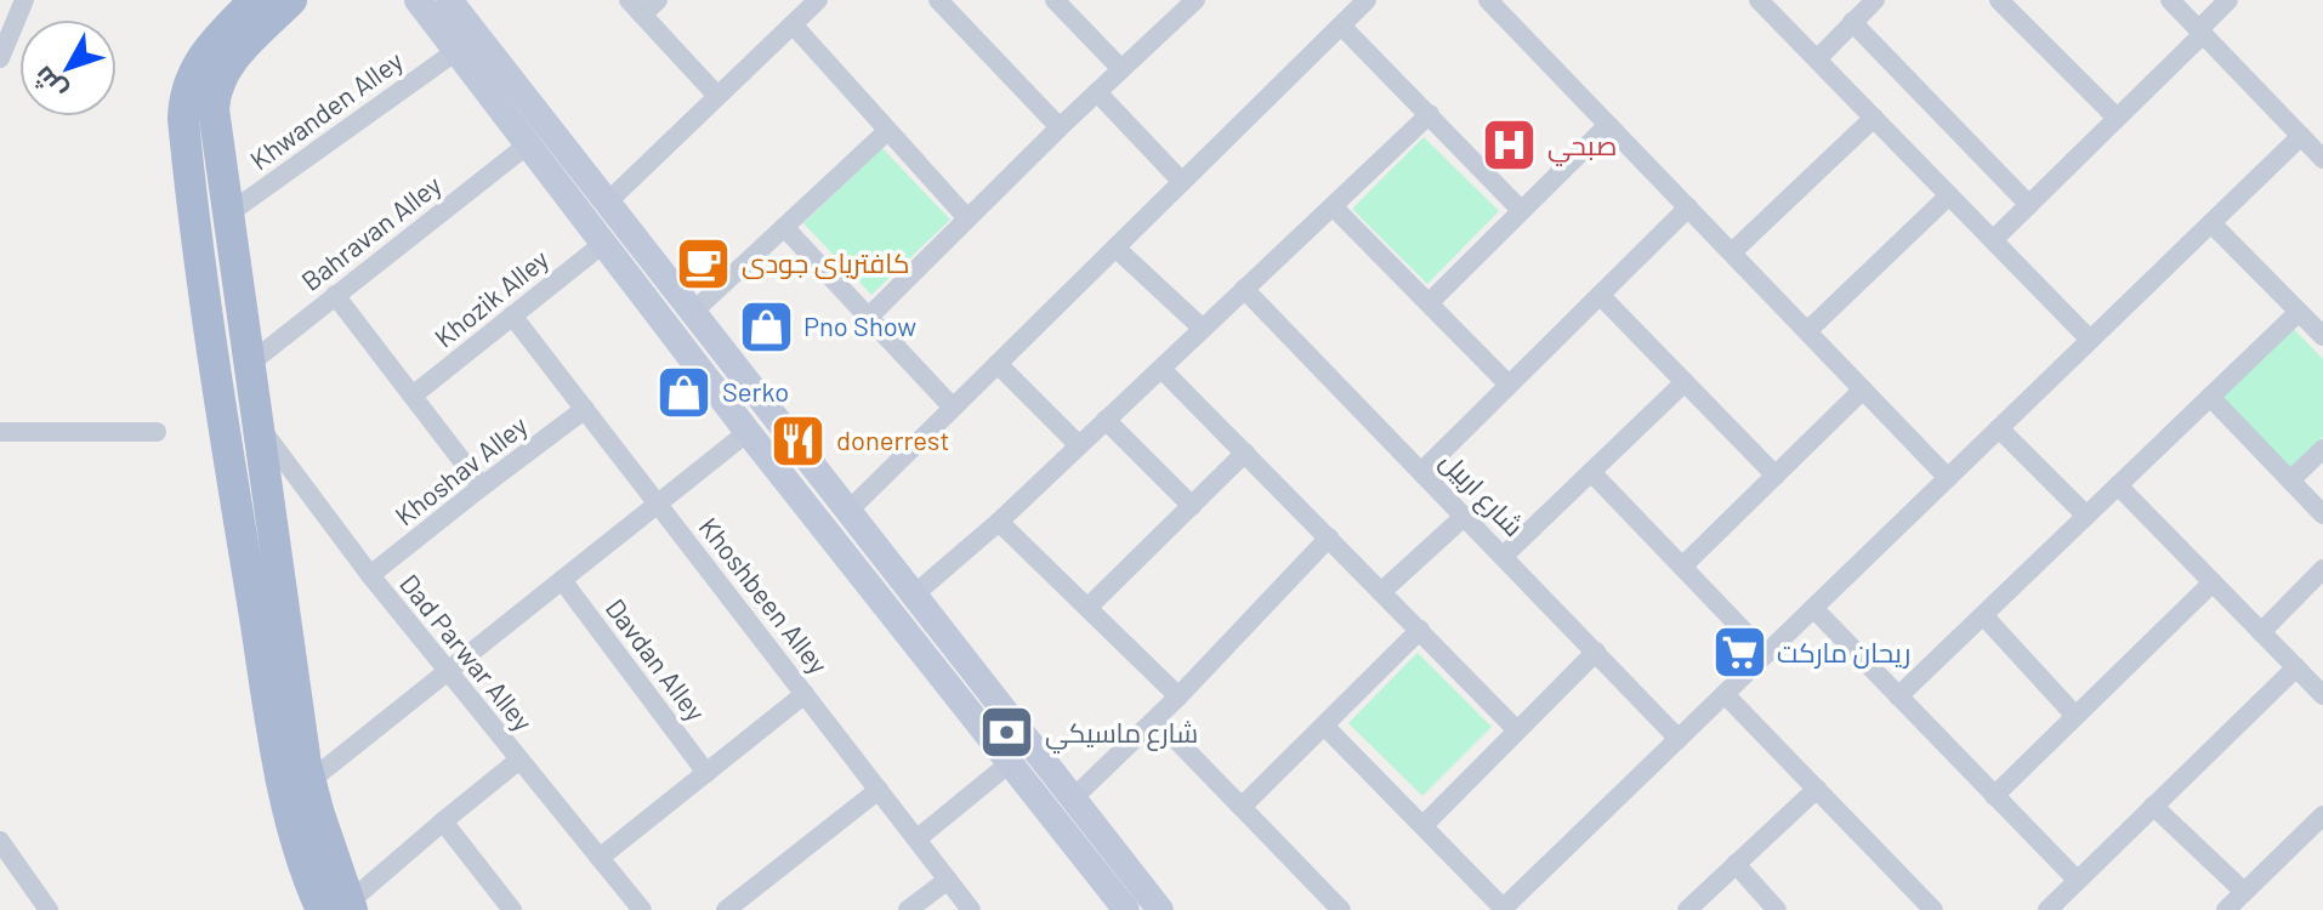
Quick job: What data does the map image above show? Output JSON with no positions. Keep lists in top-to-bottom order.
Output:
{
  "streets": {
    "street": [
      "Khwanden Alley",
      "Bahravan Alley",
      "Khozik Alley",
      "Khoshav Alley",
      "شارع اربيل",
      "Khoshbeen Alley",
      "Dad Parwar Alley",
      "Davdan Alley"
    ]
  },
  "crossings": [
    ["Khozik Alley", "Khoshbeen Alley"],
    ["Khoshav Alley", "Khoshbeen Alley"],
    ["Khoshav Alley", "Dad Parwar Alley"]
  ],
  "places": {
    "hospital": ["صبحي"],
    "cafe": ["کافتریای جودی"],
    "shop": ["Pno Show", "Serko"],
    "restaurant": ["donerrest"],
    "supermarket": ["ريحان ماركت"],
    "bank": ["شارع ماسيكي"]
  },
  "north": "bottom left"
}
